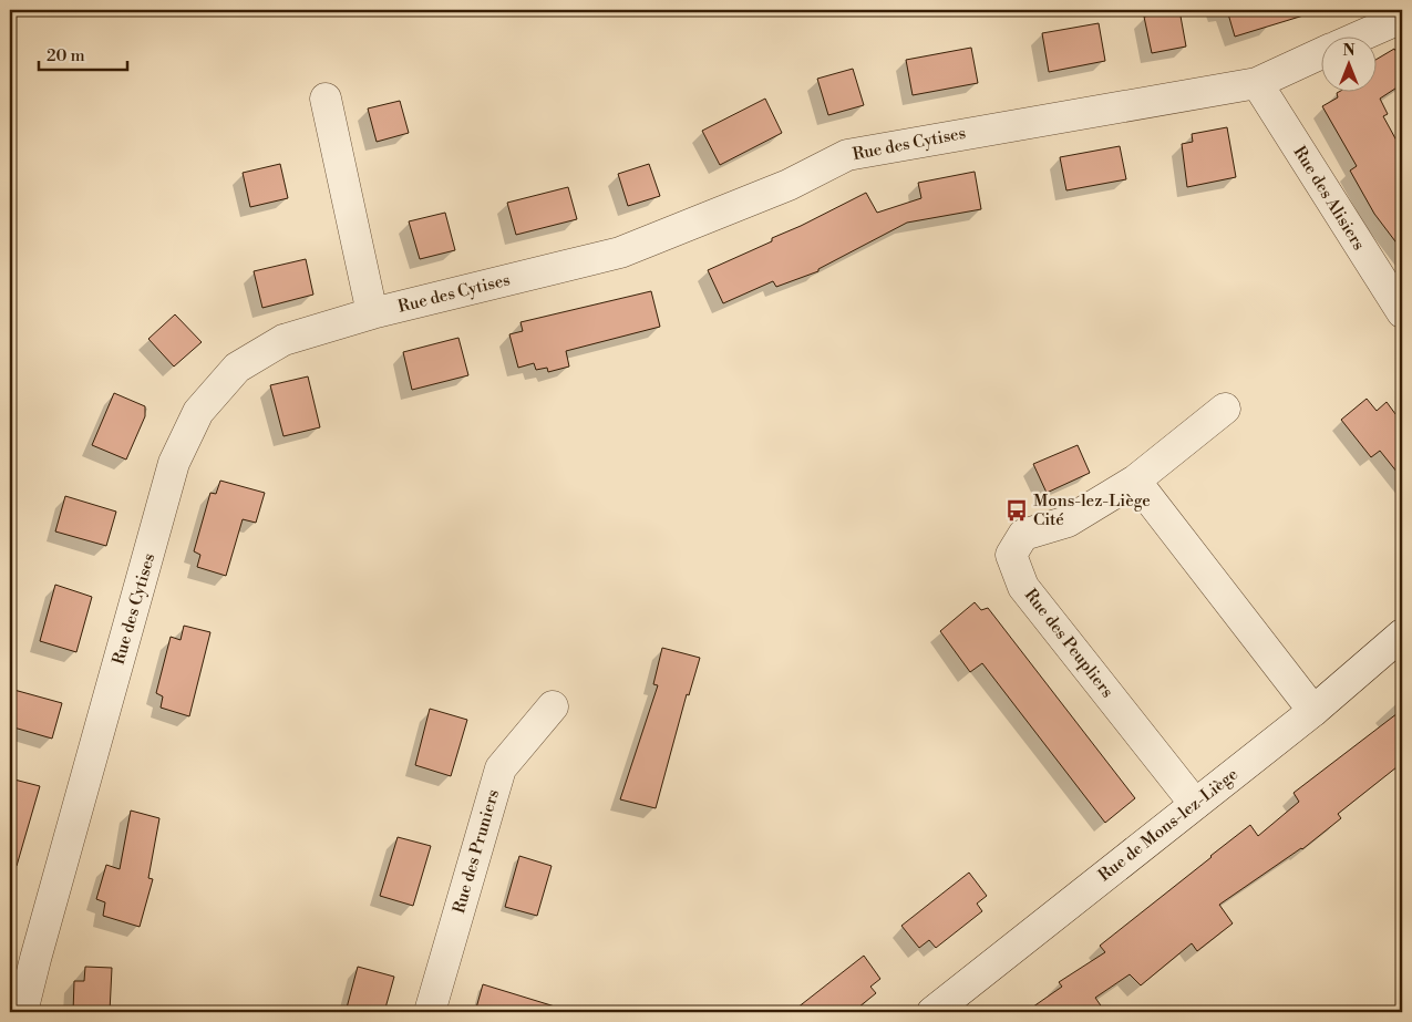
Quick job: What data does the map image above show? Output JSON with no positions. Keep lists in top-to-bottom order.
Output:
{
  "streets": {
    "street": [
      "Rue des Cytises",
      "Rue des Alisiers",
      "Rue des Peupliers",
      "Rue de Mons-lez-Liège",
      "Rue des Pruniers"
    ]
  },
  "crossings": [
    ["Rue des Cytises", "Rue des Alisiers"],
    ["Rue des Peupliers", "Rue de Mons-lez-Liège"]
  ],
  "places": {
    "bus stop": ["Mons-lez-Liège Cité"]
  },
  "scale_bar": "20 m",
  "north": "top"
}
